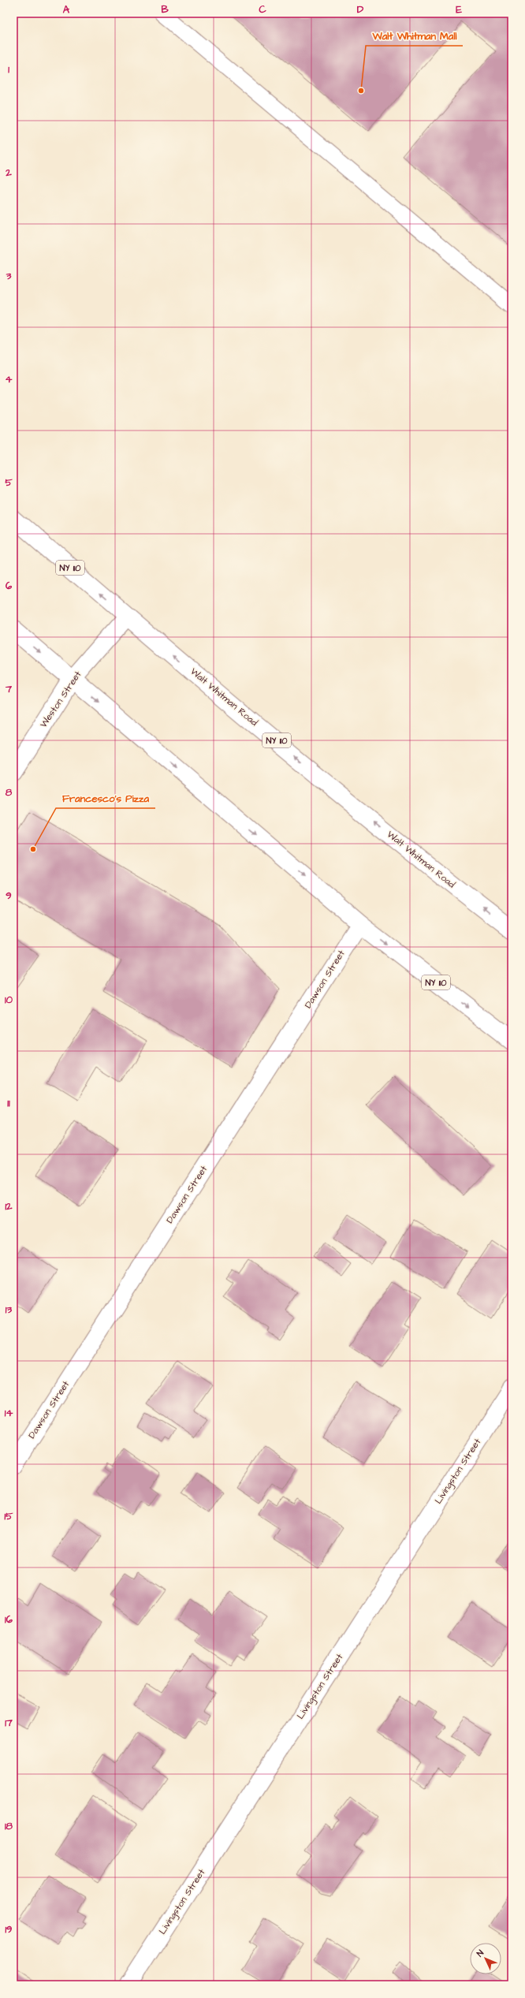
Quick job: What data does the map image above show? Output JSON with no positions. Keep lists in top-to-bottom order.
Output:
{
  "streets": {
    "street": [
      "NY 110",
      "Walt Whitman Road",
      "Weston Street",
      "Dawson Street",
      "Livingston Street"
    ]
  },
  "crossings": [
    ["NY 110", "Weston Street"],
    ["NY 110", "Dawson Street"],
    ["Walt Whitman Road", "Weston Street"]
  ],
  "places": ["Walt Whitman Mall", "Francesco's Pizza"],
  "north": "top left",
  "grid": {
    "columns": [
      "A",
      "B",
      "C",
      "D",
      "E"
    ],
    "rows": [
      "1",
      "2",
      "3",
      "4",
      "5",
      "6",
      "7",
      "8",
      "9",
      "10",
      "11",
      "12",
      "13",
      "14",
      "15",
      "16",
      "17",
      "18",
      "19"
    ]
  }
}
